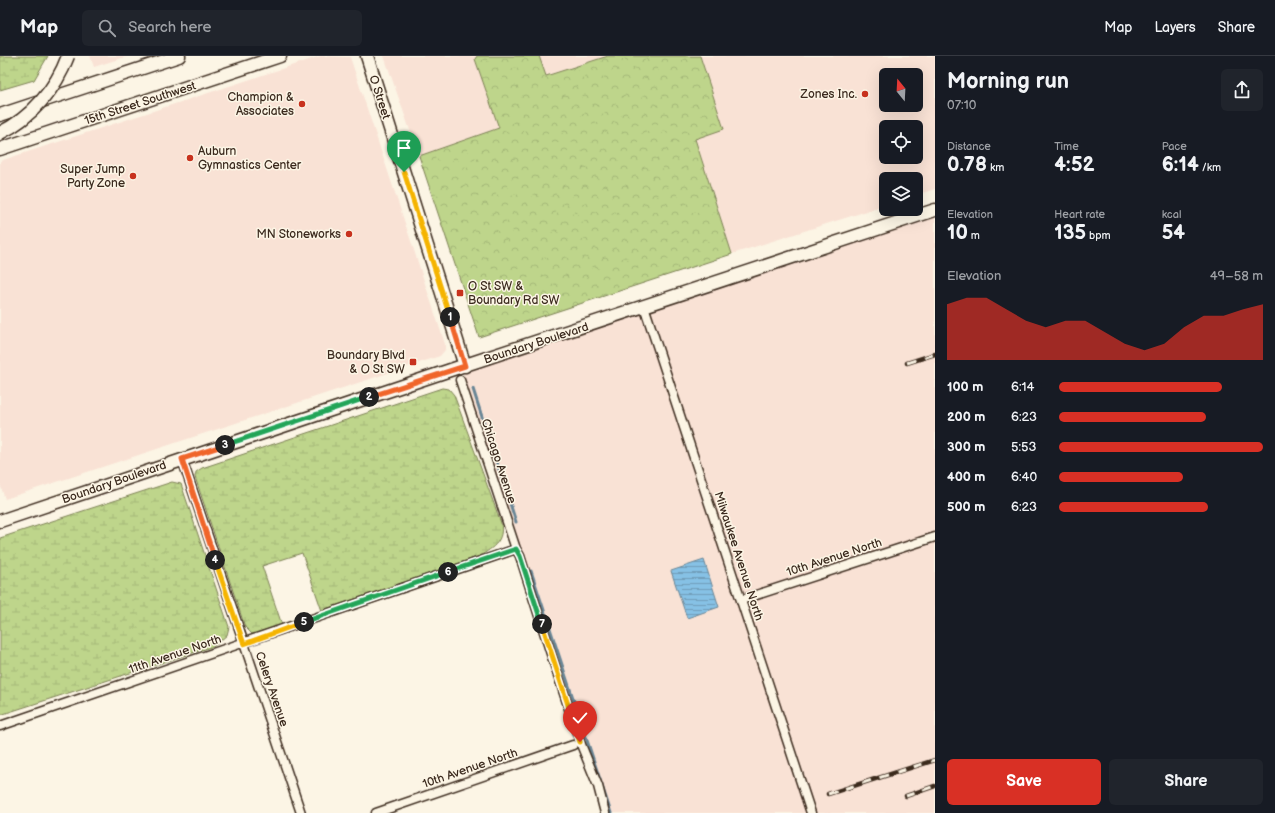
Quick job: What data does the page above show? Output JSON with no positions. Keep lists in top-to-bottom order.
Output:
{
  "streets": {
    "street": [
      "O Street",
      "15th Street Southwest",
      "Boundary Boulevard",
      "Chicago Avenue",
      "Milwaukee Avenue North",
      "10th Avenue North",
      "11th Avenue North",
      "Celery Avenue"
    ]
  },
  "crossings": [
    ["O Street", "Boundary Boulevard"],
    ["Boundary Boulevard", "Milwaukee Avenue North"],
    ["Boundary Boulevard", "Celery Avenue"],
    ["Chicago Avenue", "11th Avenue North"],
    ["Milwaukee Avenue North", "10th Avenue North"],
    ["11th Avenue North", "Celery Avenue"]
  ],
  "places": {
    "other": [
      "Zones Inc.",
      "Champion & Associates",
      "Auburn Gymnastics Center",
      "Super Jump Party Zone",
      "MN Stoneworks"
    ],
    "transit": ["O St SW & Boundary Rd SW", "Boundary Blvd & O St SW"]
  },
  "north": "top",
  "page": {
    "header": "Map",
    "search": "Search here",
    "nav": ["Map", "Layers", "Share"],
    "heading": ["Morning run", "07:10"],
    "stats": [
      ["Distance", "0.78 km"],
      ["Time", "4:52"],
      ["Pace", "6:14 /km"],
      ["Elevation", "10 m"],
      ["Heart rate", "135 bpm"],
      ["kcal", "54"]
    ],
    "chart": ["Elevation", "49–58 m"],
    "pins": [
      "1",
      "2",
      "3",
      "4",
      "6",
      "5",
      "7"
    ],
    "list": [
      {
        "name": "100 m",
        "note": "6:14"
      },
      {
        "name": "200 m",
        "note": "6:23"
      },
      {
        "name": "300 m",
        "note": "5:53"
      },
      {
        "name": "400 m",
        "note": "6:40"
      },
      {
        "name": "500 m",
        "note": "6:23"
      }
    ],
    "buttons": ["Save", "Share"]
  }
}
